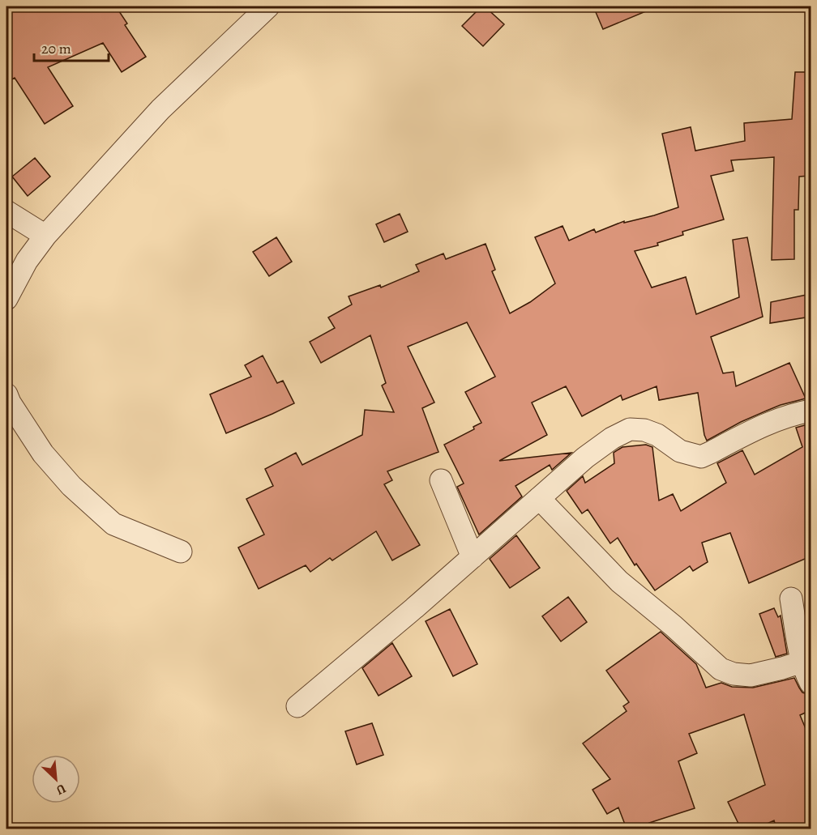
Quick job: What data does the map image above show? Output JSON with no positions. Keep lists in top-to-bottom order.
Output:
{
  "scale_bar": "20 m",
  "north": "bottom right"
}
